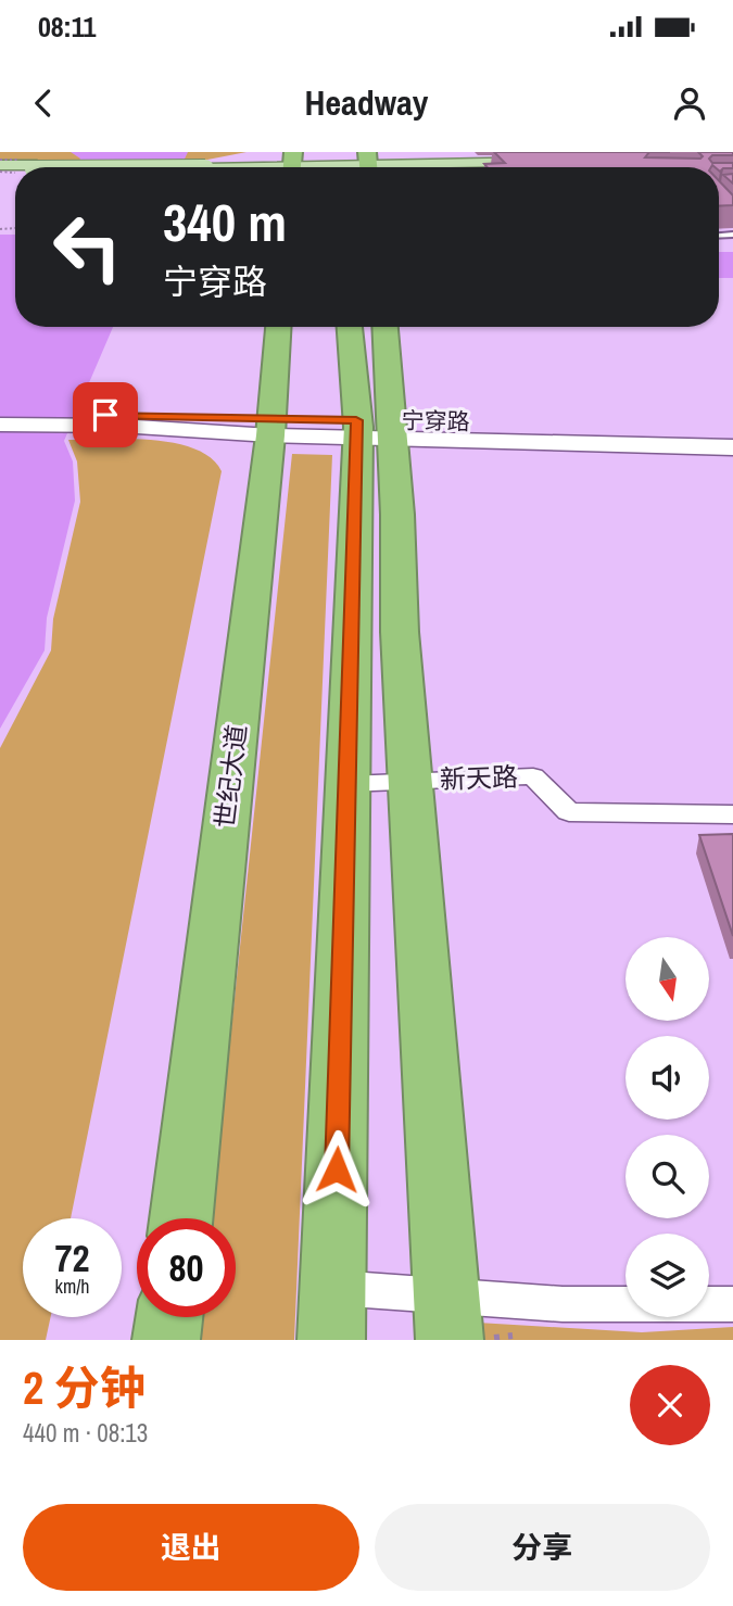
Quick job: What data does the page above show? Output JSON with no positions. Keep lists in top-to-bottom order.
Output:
{
  "streets": {
    "highway": ["世纪大道"],
    "main road": ["宁穿路"],
    "street": ["新天路"]
  },
  "north": "bottom",
  "page": {
    "status": "08:11",
    "header": "Headway",
    "turn": ["340 m", "宁穿路"],
    "speed": "72 km/h",
    "limit": "80",
    "heading": ["2 分钟", "440 m · 08:13"],
    "buttons": ["退出", "分享"]
  }
}
